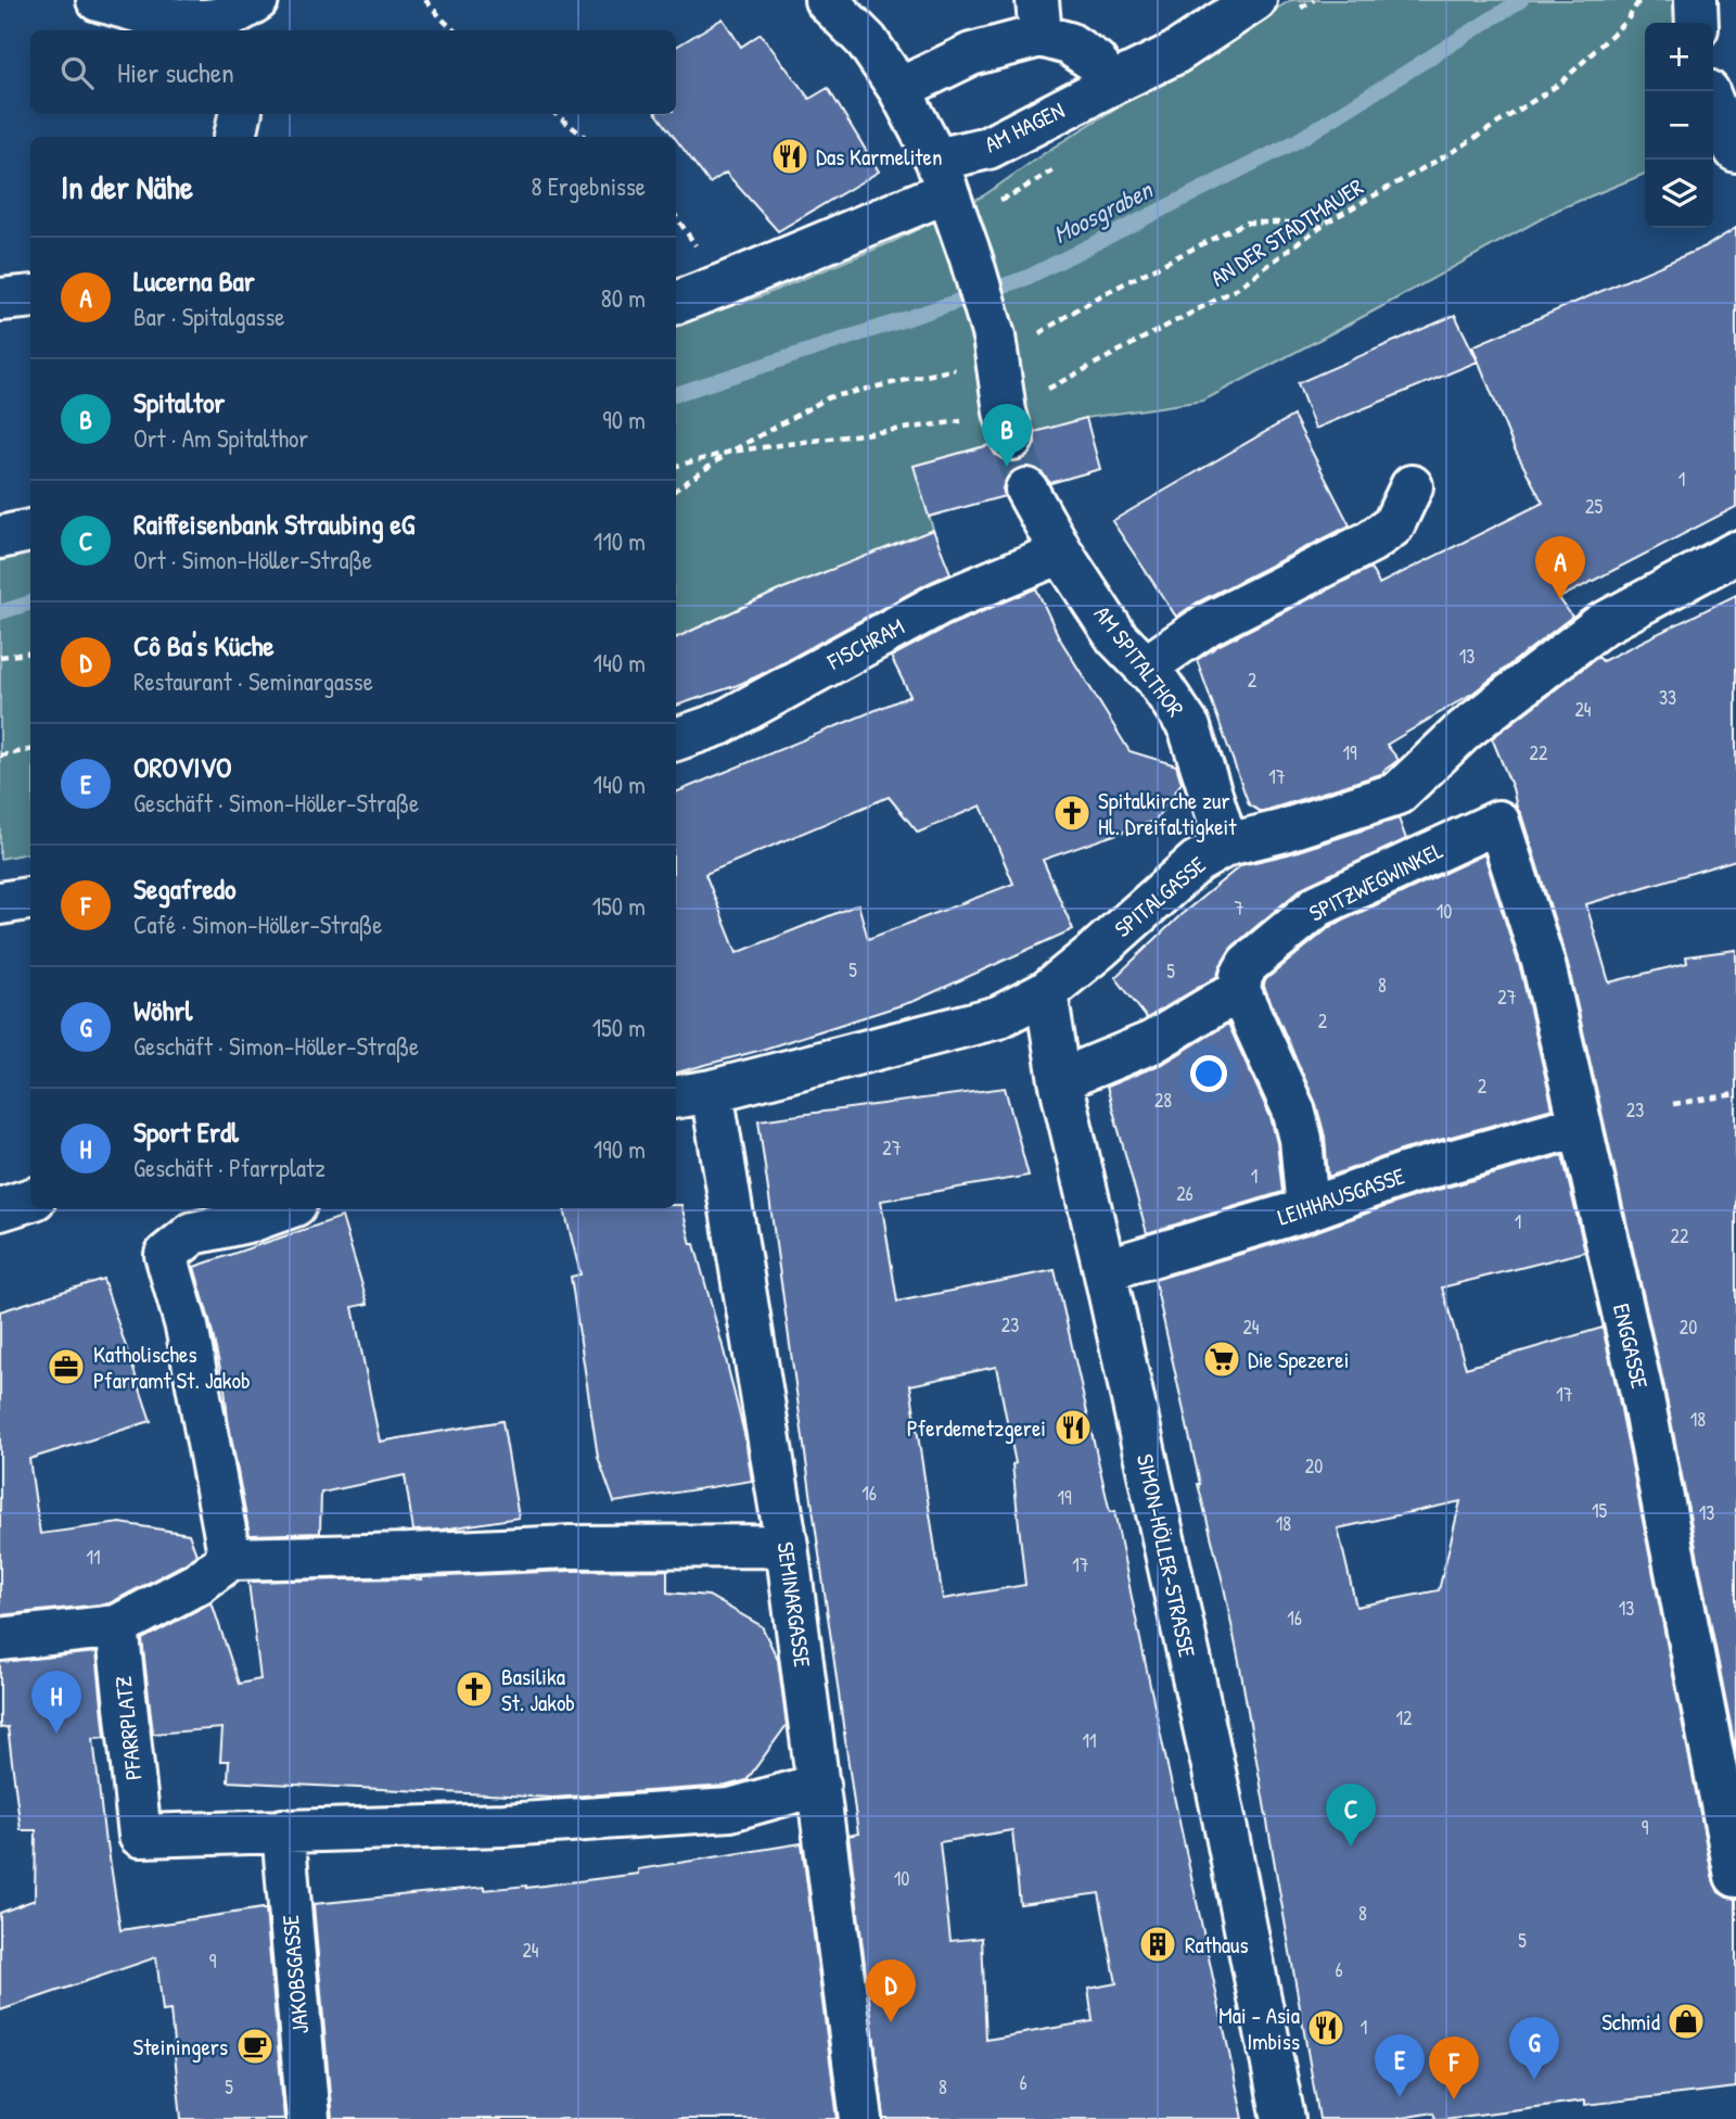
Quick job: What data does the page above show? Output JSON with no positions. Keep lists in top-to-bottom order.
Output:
{
  "streets": {
    "street": [
      "AM HAGEN",
      "FISCHRAM",
      "AM SPITALTHOR",
      "SPITZWEGWINKEL",
      "SPITALGASSE",
      "LEIHHAUSGASSE",
      "ENGGASSE",
      "SIMON-HÖLLER-STRASSE",
      "SEMINARGASSE",
      "PFARRPLATZ",
      "JAKOBSGASSE"
    ],
    "path": ["AN DER STADTMAUER"]
  },
  "crossings": [
    ["FISCHRAM", "AM SPITALTHOR"],
    ["AM SPITALTHOR", "SPITALGASSE"],
    ["SPITZWEGWINKEL", "ENGGASSE"],
    ["SPITALGASSE", "SIMON-HÖLLER-STRASSE"],
    ["SPITALGASSE", "SEMINARGASSE"],
    ["LEIHHAUSGASSE", "ENGGASSE"],
    ["LEIHHAUSGASSE", "SIMON-HÖLLER-STRASSE"],
    ["SEMINARGASSE", "PFARRPLATZ"],
    ["PFARRPLATZ", "JAKOBSGASSE"]
  ],
  "water": ["Moosgraben"],
  "places": {
    "restaurant": ["Das Karmeliten", "Pferdemetzgerei", "Mai - Asia Imbiss"],
    "church": ["Spitalkirche zur Hl. Dreifaltigkeit", "Basilika St. Jakob"],
    "supermarket": ["Die Spezerei"],
    "office": ["Katholisches Pfarramt St. Jakob"],
    "building": ["Rathaus"],
    "shop": ["Schmid"],
    "cafe": ["Steiningers"]
  },
  "house_numbers": [
    "1",
    "25",
    "13",
    "2",
    "33",
    "24",
    "19",
    "22",
    "17",
    "7",
    "10",
    "5",
    "5",
    "8",
    "27",
    "2",
    "2",
    "28",
    "23",
    "27",
    "1",
    "26",
    "1",
    "22",
    "23",
    "24",
    "20",
    "17",
    "18",
    "20",
    "16",
    "19",
    "15",
    "13",
    "18",
    "11",
    "17",
    "13",
    "16",
    "12",
    "11",
    "9",
    "10",
    "8",
    "5",
    "24",
    "9",
    "6",
    "1",
    "6",
    "5",
    "8"
  ],
  "page": {
    "map_buttons": ["+", "−"],
    "search": "Hier suchen",
    "heading": ["In der Nähe", "8 Ergebnisse"],
    "list": [
      {
        "mark": "A",
        "name": "Lucerna Bar",
        "note": "Bar · Spitalgasse",
        "value": "80 m"
      },
      {
        "mark": "B",
        "name": "Spitaltor",
        "note": "Ort · Am Spitalthor",
        "value": "90 m"
      },
      {
        "mark": "C",
        "name": "Raiffeisenbank Straubing eG",
        "note": "Ort · Simon-Höller-Straße",
        "value": "110 m"
      },
      {
        "mark": "D",
        "name": "Cô Ba's Küche",
        "note": "Restaurant · Seminargasse",
        "value": "140 m"
      },
      {
        "mark": "E",
        "name": "OROVIVO",
        "note": "Geschäft · Simon-Höller-Straße",
        "value": "140 m"
      },
      {
        "mark": "F",
        "name": "Segafredo",
        "note": "Café · Simon-Höller-Straße",
        "value": "150 m"
      },
      {
        "mark": "G",
        "name": "Wöhrl",
        "note": "Geschäft · Simon-Höller-Straße",
        "value": "150 m"
      },
      {
        "mark": "H",
        "name": "Sport Erdl",
        "note": "Geschäft · Pfarrplatz",
        "value": "190 m"
      }
    ],
    "pins": [
      "B",
      "A",
      "H",
      "C",
      "D",
      "G",
      "E",
      "F"
    ]
  }
}
